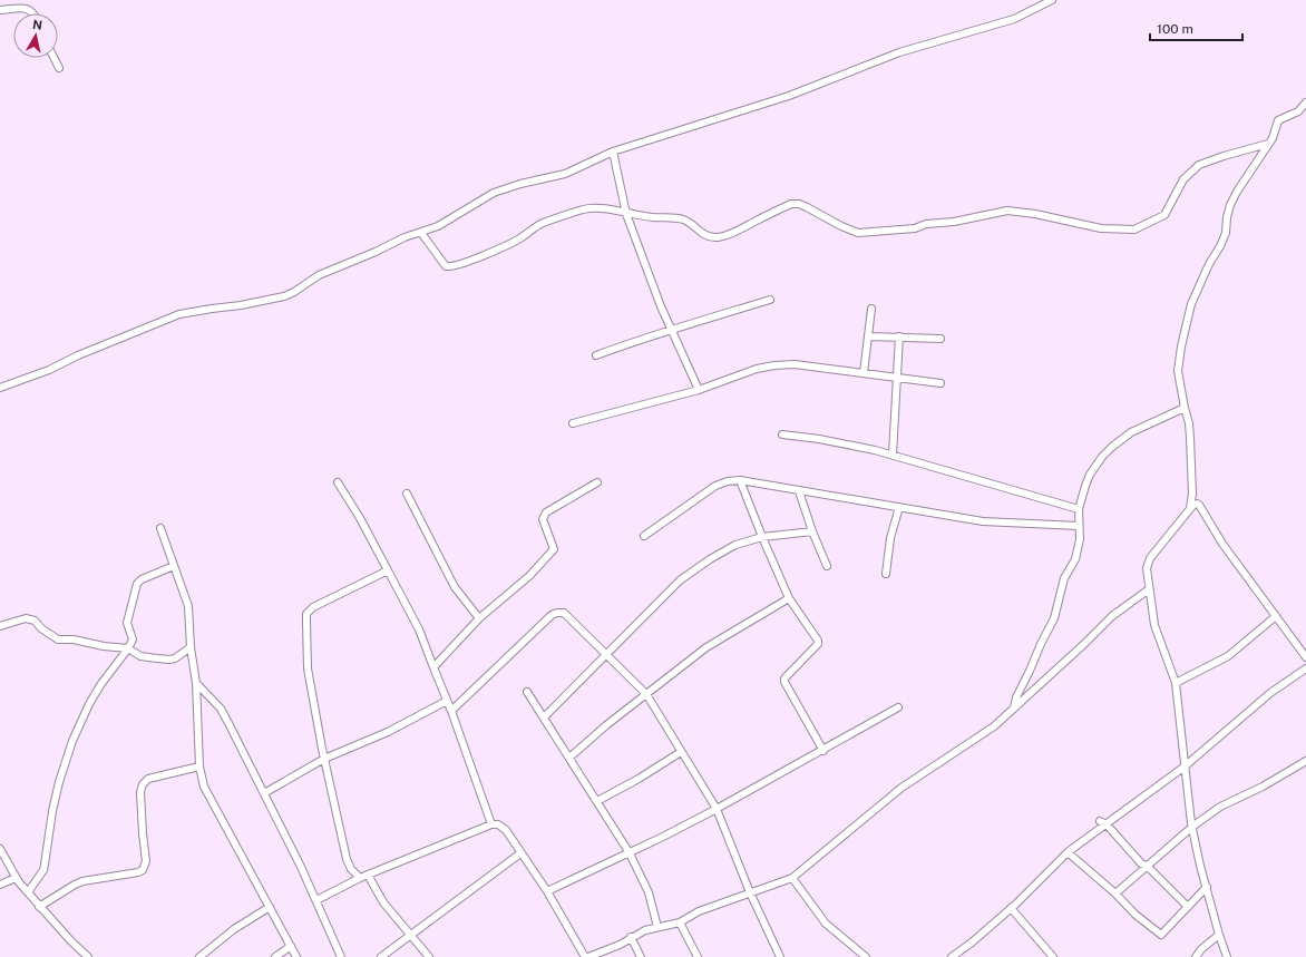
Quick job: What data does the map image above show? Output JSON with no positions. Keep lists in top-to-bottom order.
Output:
{
  "scale_bar": "100 m",
  "north": "top"
}
